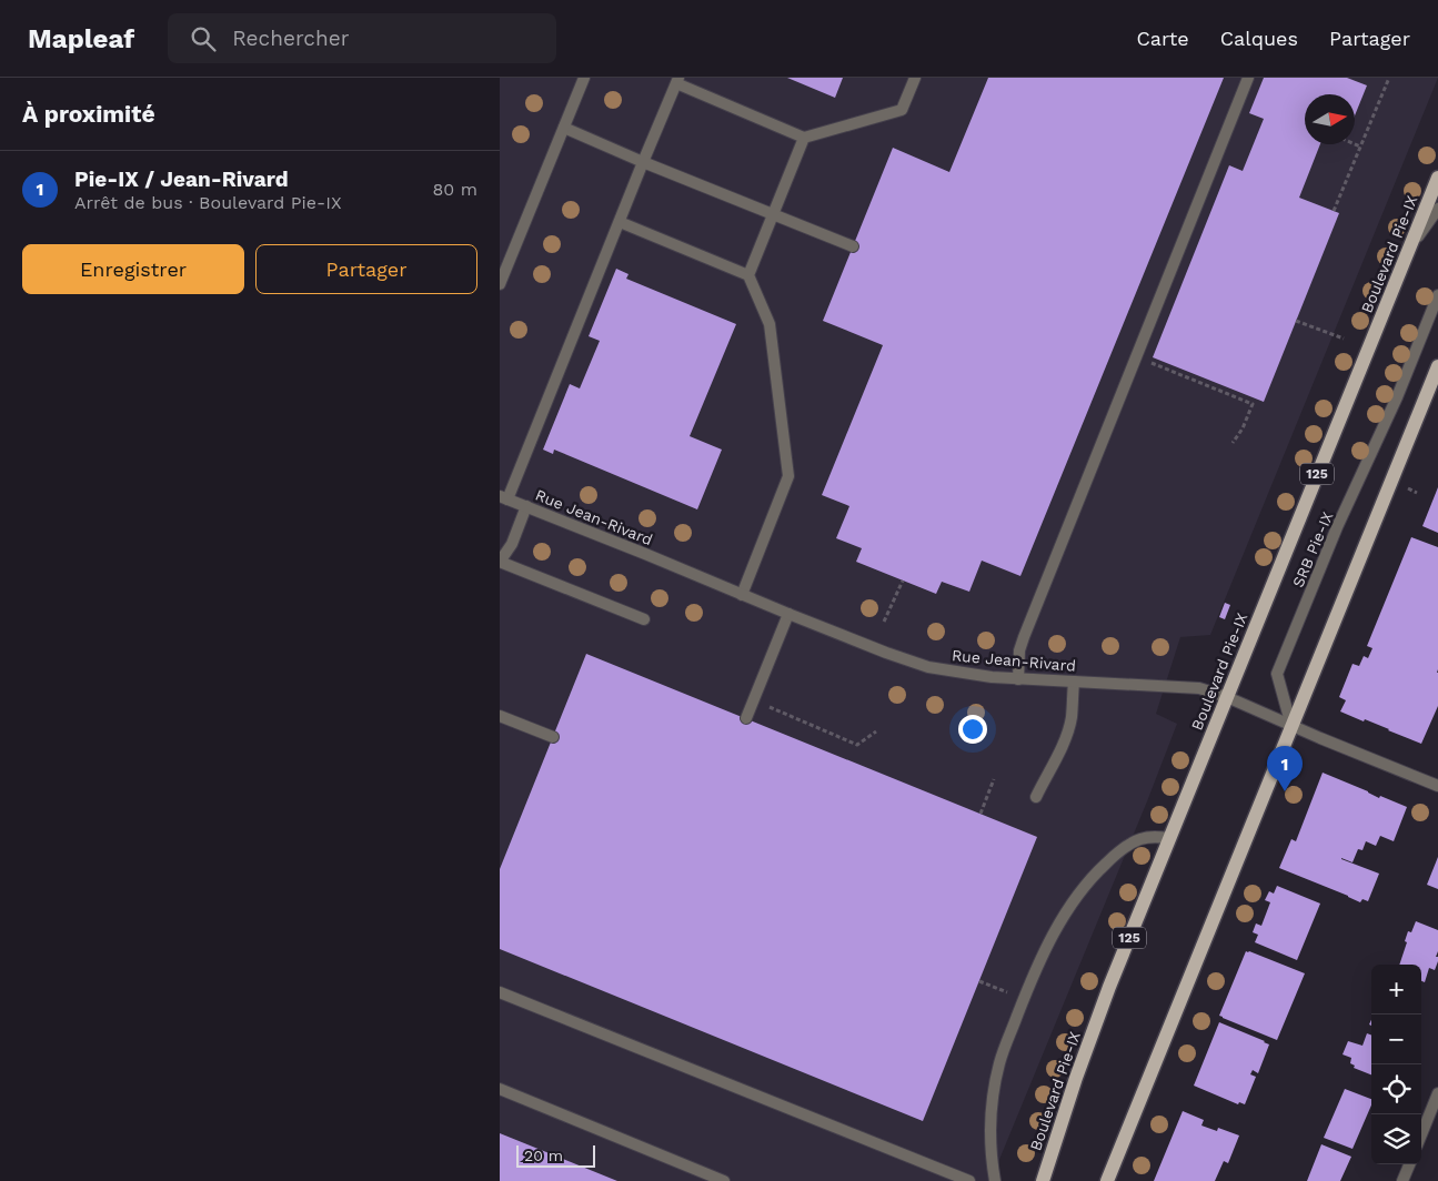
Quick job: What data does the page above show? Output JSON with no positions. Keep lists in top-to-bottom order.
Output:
{
  "streets": {
    "main road": ["Boulevard Pie-IX", "125"],
    "street": ["Rue Jean-Rivard", "SRB Pie-IX"]
  },
  "crossings": [
    ["Boulevard Pie-IX", "Rue Jean-Rivard"],
    ["Rue Jean-Rivard", "SRB Pie-IX"]
  ],
  "scale_bar": "20 m",
  "north": "right",
  "page": {
    "header": "Mapleaf",
    "search": "Rechercher",
    "nav": ["Carte", "Calques", "Partager"],
    "heading": "À proximité",
    "list": [
      {
        "mark": "1",
        "name": "Pie-IX / Jean-Rivard",
        "note": "Arrêt de bus · Boulevard Pie-IX",
        "value": "80 m"
      }
    ],
    "buttons": ["Enregistrer", "Partager"],
    "pins": "1",
    "map_buttons": ["+", "−"],
    "scale": "20 m"
  }
}
